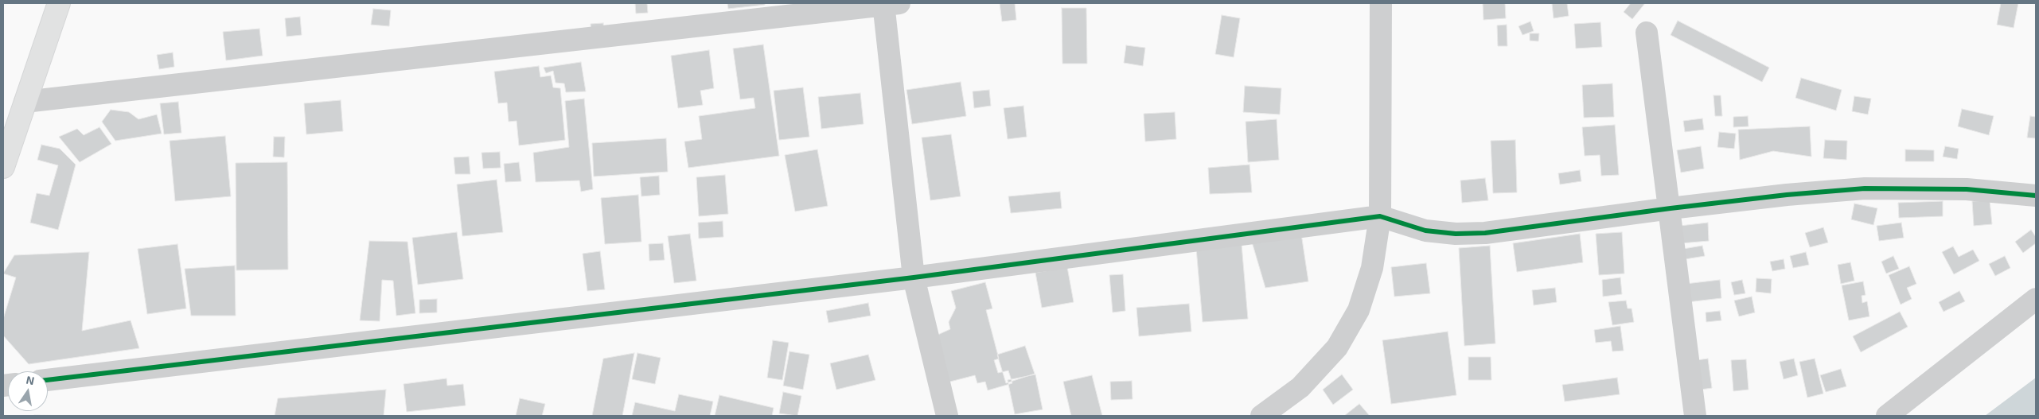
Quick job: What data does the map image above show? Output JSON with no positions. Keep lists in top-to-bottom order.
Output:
{
  "north": "top"
}
